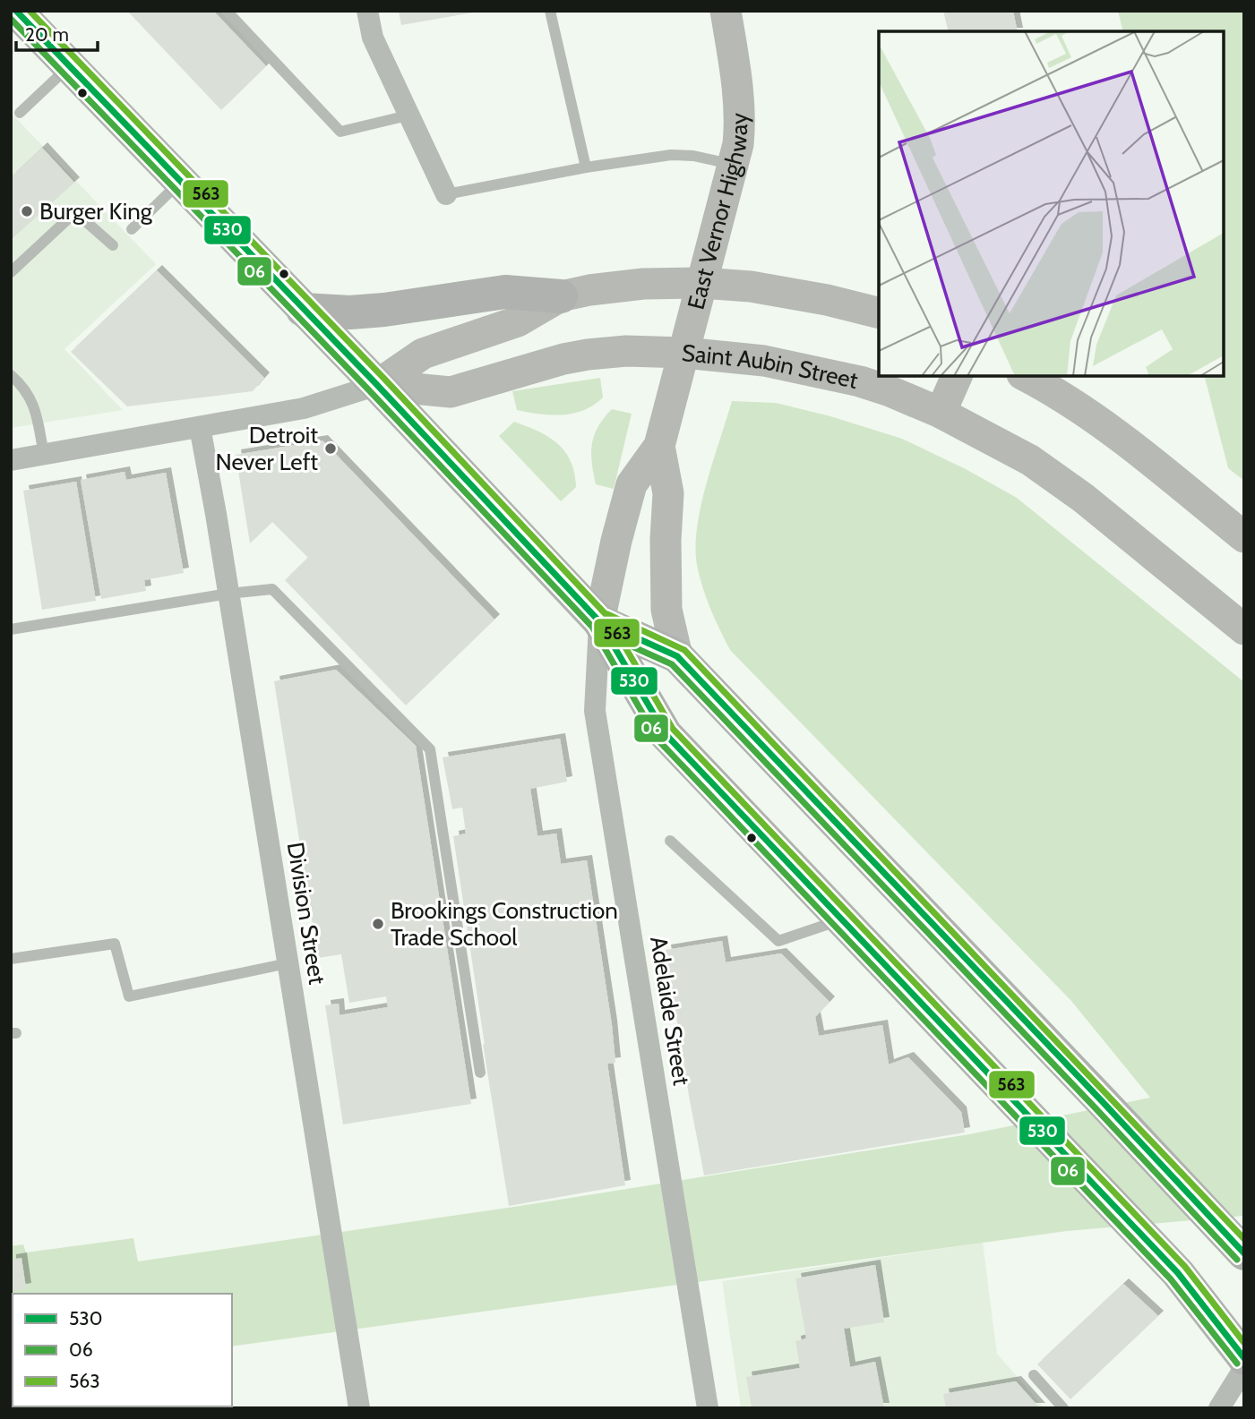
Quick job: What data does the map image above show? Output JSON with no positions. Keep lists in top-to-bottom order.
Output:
{
  "streets": {
    "main road": ["East Vernor Highway", "Saint Aubin Street"],
    "street": ["Division Street", "Adelaide Street"]
  },
  "crossings": [
    ["East Vernor Highway", "Saint Aubin Street"],
    ["East Vernor Highway", "Adelaide Street"],
    ["Saint Aubin Street", "Division Street"]
  ],
  "places": ["Burger King", "Detroit Never Left", "Brookings Construction Trade School"],
  "lines": ["transit line 530", "transit line 563", "transit line 06"],
  "legend": ["530", "06", "563"],
  "scale_bar": "20 m"
}
